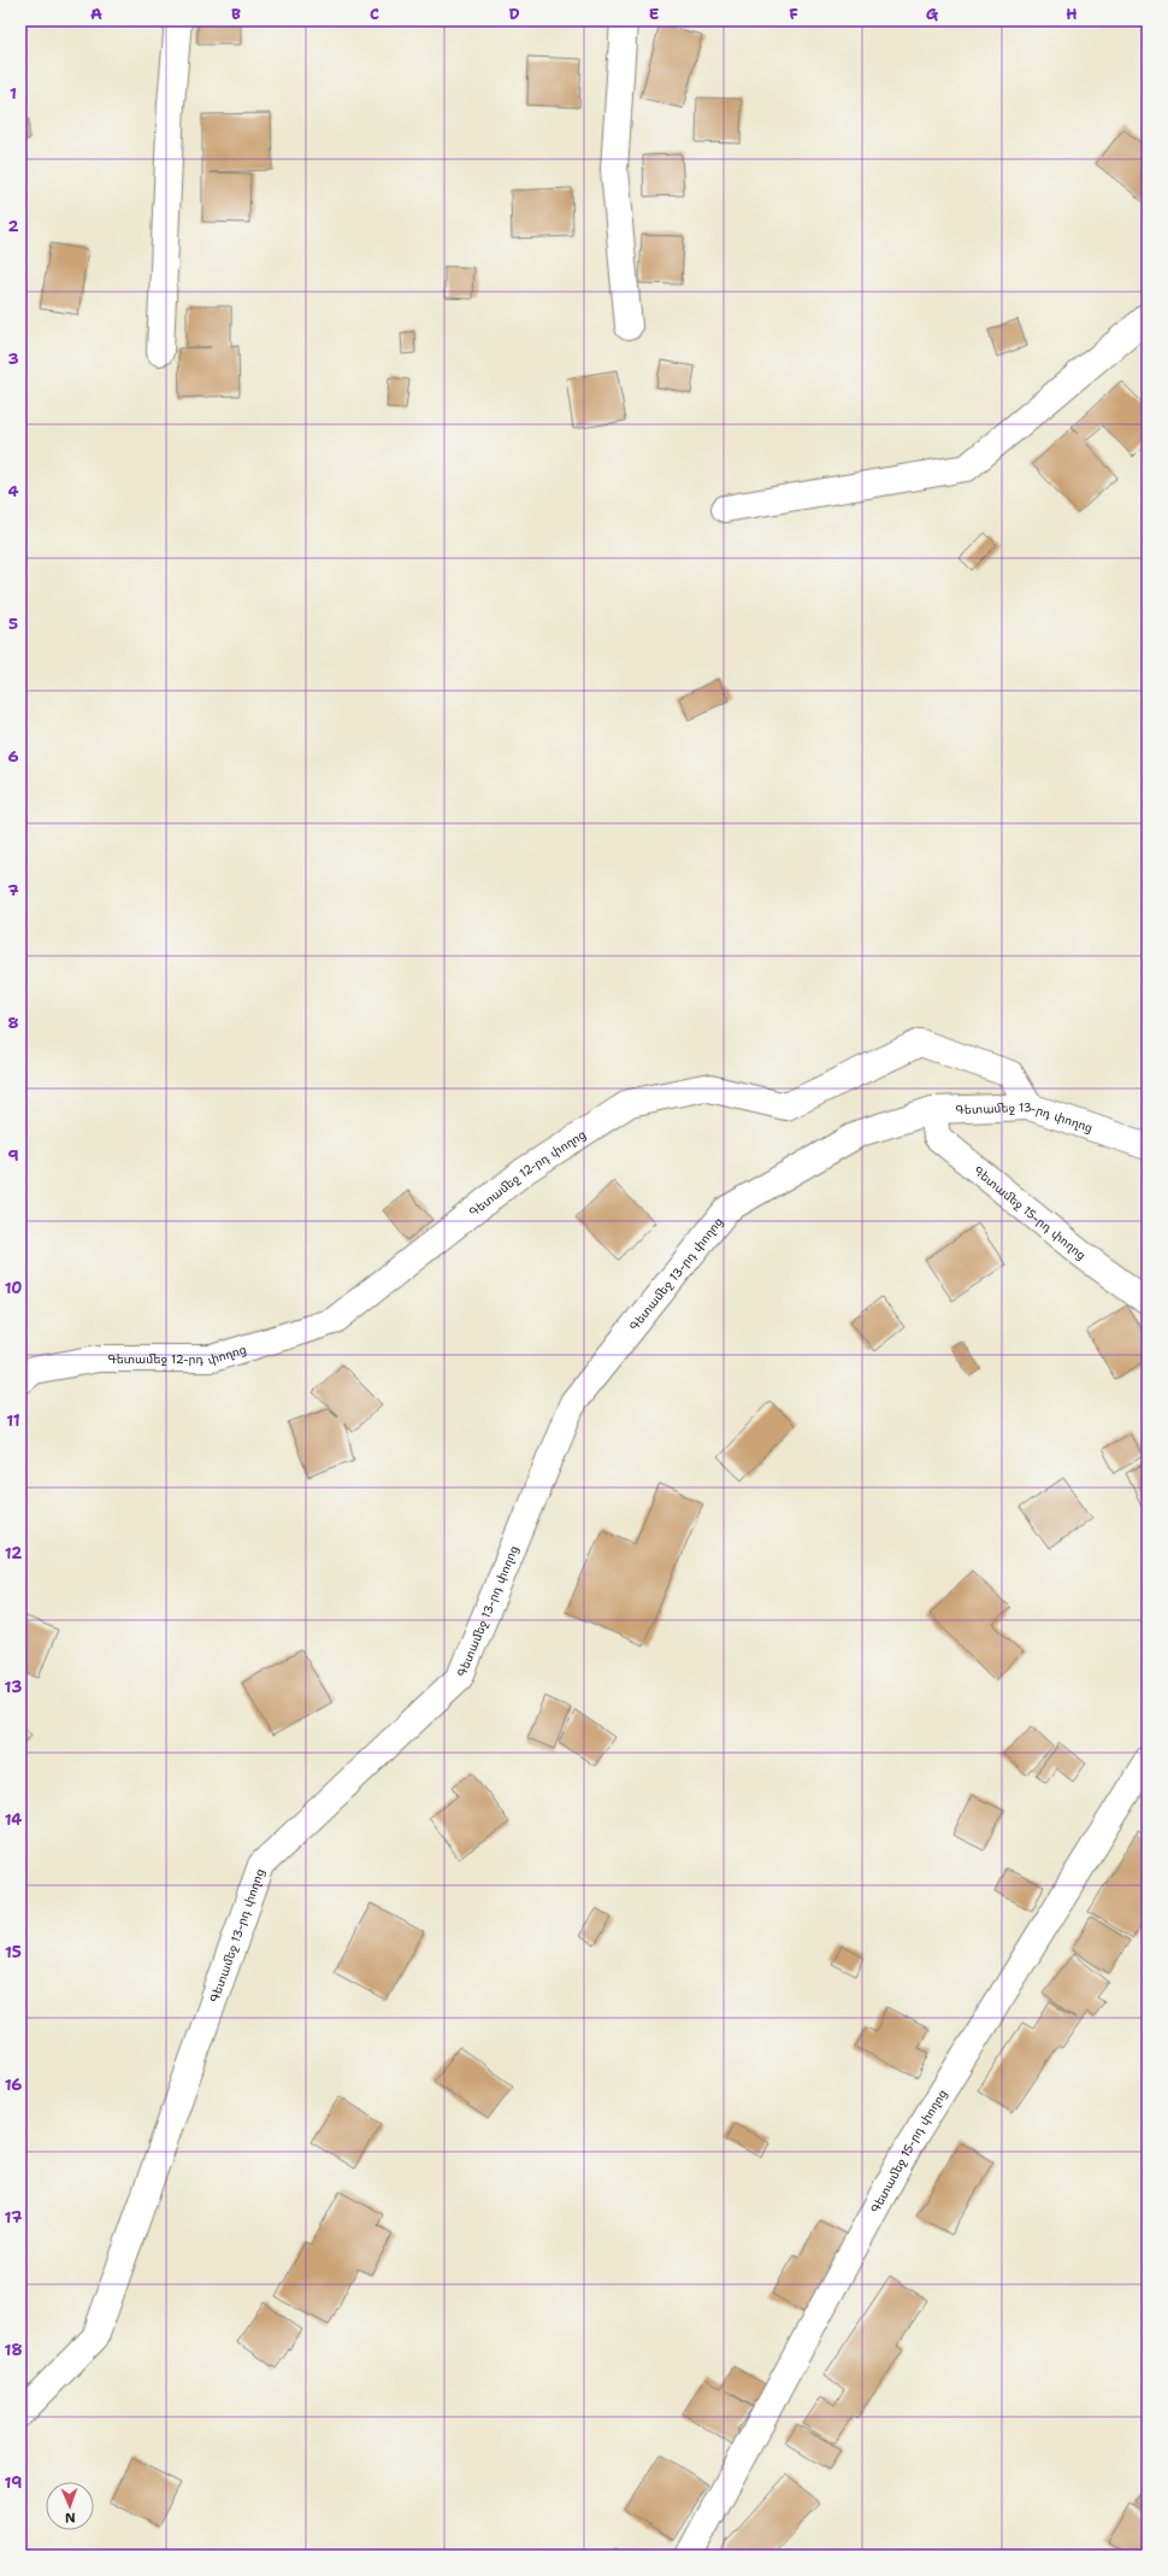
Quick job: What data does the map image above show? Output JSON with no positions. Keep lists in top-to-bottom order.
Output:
{
  "streets": {
    "street": ["Գետամեջ 13-րդ փողոց", "Գետամեջ 12-րդ փողոց", "Գետամեջ 15-րդ փողոց"]
  },
  "crossings": [
    ["Գետամեջ 13-րդ փողոց", "Գետամեջ 12-րդ փողոց"],
    ["Գետամեջ 13-րդ փողոց", "Գետամեջ 15-րդ փողոց"]
  ],
  "north": "bottom",
  "grid": {
    "columns": [
      "A",
      "B",
      "C",
      "D",
      "E",
      "F",
      "G",
      "H"
    ],
    "rows": [
      "1",
      "2",
      "3",
      "4",
      "5",
      "6",
      "7",
      "8",
      "9",
      "10",
      "11",
      "12",
      "13",
      "14",
      "15",
      "16",
      "17",
      "18",
      "19"
    ]
  }
}
